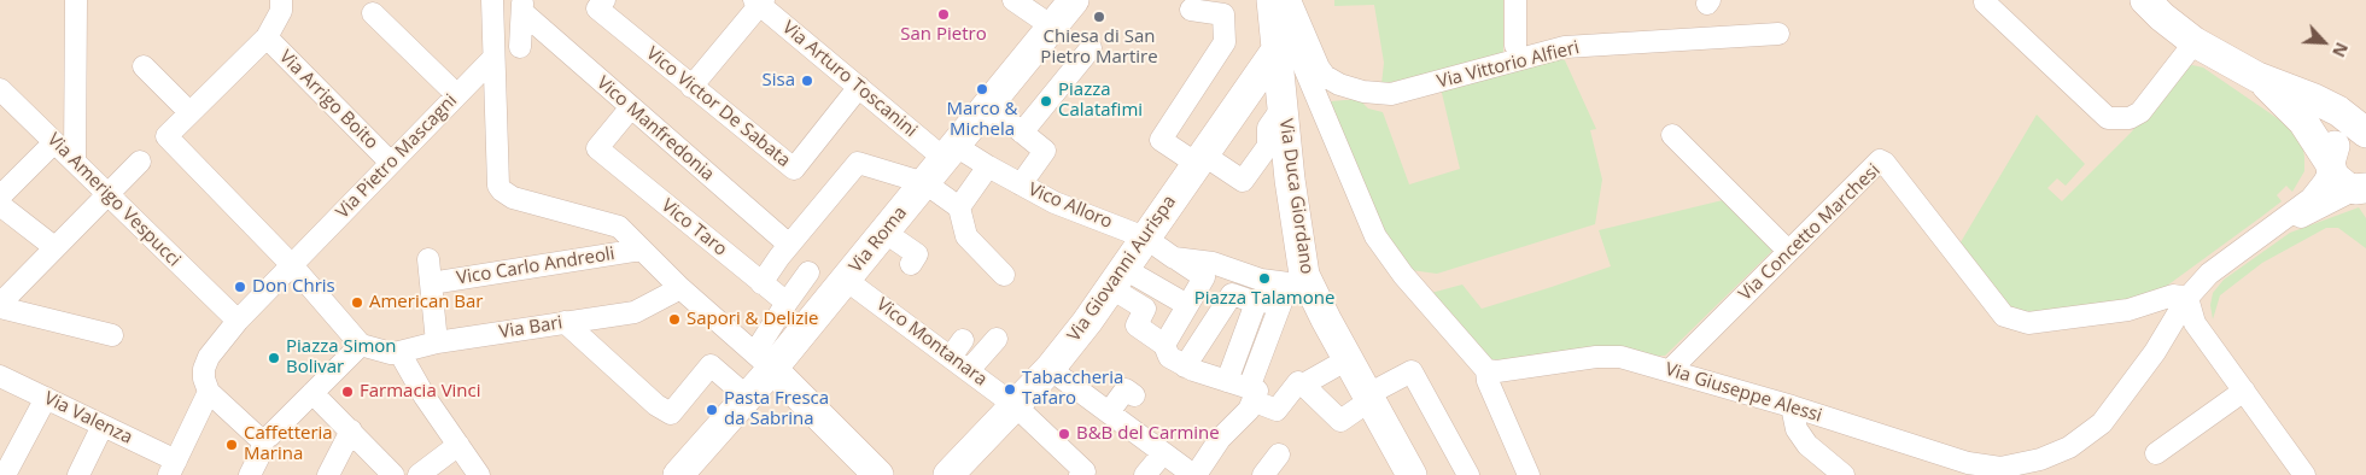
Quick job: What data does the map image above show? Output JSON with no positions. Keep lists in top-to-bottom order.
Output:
{
  "streets": {
    "main road": ["Via Duca Giordano", "Via Roma", "Via Giovanni Aurispa"],
    "street": [
      "Via Vittorio Alfieri",
      "Via Arturo Toscanini",
      "Via Arrigo Boito",
      "Vico Victor De Sabata",
      "Vico Manfredonia",
      "Via Pietro Mascagni",
      "Via Amerigo Vespucci",
      "Vico Alloro",
      "Vico Taro",
      "Via Concetto Marchesi",
      "Vico Carlo Andreoli",
      "Via Bari",
      "Vico Montanara",
      "Via Giuseppe Alessi",
      "Via Valenza"
    ]
  },
  "crossings": [
    ["Via Vittorio Alfieri", "Via Duca Giordano"],
    ["Via Arturo Toscanini", "Vico Victor De Sabata"],
    ["Via Arturo Toscanini", "Vico Alloro"],
    ["Via Arturo Toscanini", "Via Roma"],
    ["Via Arrigo Boito", "Via Pietro Mascagni"],
    ["Vico Manfredonia", "Vico Taro"],
    ["Via Pietro Mascagni", "Via Amerigo Vespucci"],
    ["Via Duca Giordano", "Via Giovanni Aurispa"],
    ["Vico Alloro", "Via Giovanni Aurispa"],
    ["Via Concetto Marchesi", "Via Giuseppe Alessi"],
    ["Via Roma", "Vico Montanara"],
    ["Via Giovanni Aurispa", "Vico Montanara"]
  ],
  "places": [
    "San Pietro",
    "Chiesa di San Pietro Martire",
    "Sisa",
    "Marco & Michela",
    "Piazza Calatafimi",
    "Piazza Talamone",
    "Don Chris",
    "American Bar",
    "Sapori & Delizie",
    "Piazza Simon Bolivar",
    "Tabaccheria Tafaro",
    "Farmacia Vinci",
    "Pasta Fresca da Sabrina",
    "B&B del Carmine",
    "Caffetteria Marina"
  ],
  "north": "bottom right"
}
